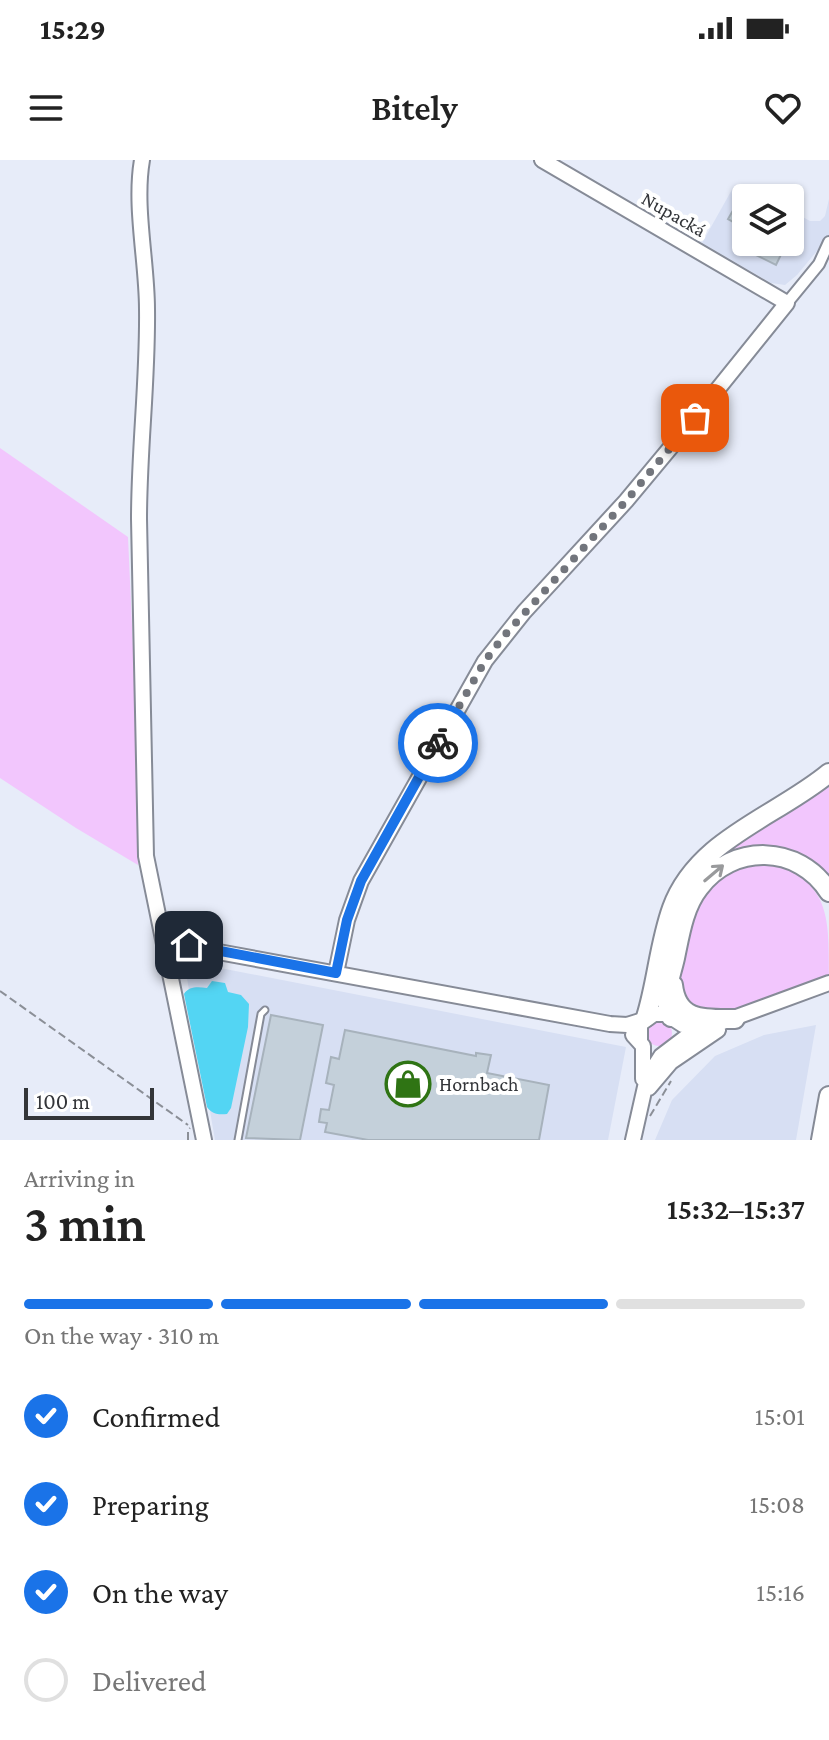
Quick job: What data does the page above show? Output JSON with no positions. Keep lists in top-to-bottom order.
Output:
{
  "streets": {
    "street": ["Nupacká"]
  },
  "places": {
    "shop": ["Hornbach"]
  },
  "scale_bar": "100 m",
  "page": {
    "status": "15:29",
    "header": "Bitely",
    "scale": "100 m",
    "heading": ["3 min", "Arriving in", "15:32–15:37"],
    "bar": "On the way · 310 m",
    "list": [
      ["Confirmed", "15:01"],
      ["Preparing", "15:08"],
      ["On the way", "15:16"],
      "Delivered"
    ]
  }
}
